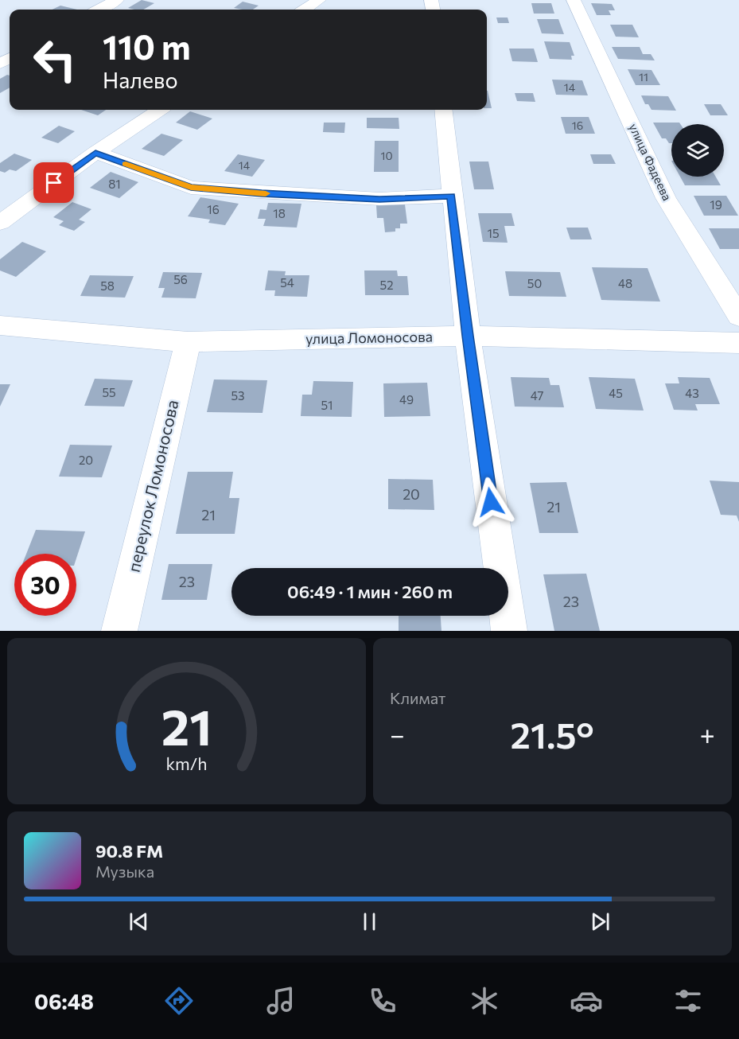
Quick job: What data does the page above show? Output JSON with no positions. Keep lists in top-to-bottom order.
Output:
{
  "streets": {
    "street": ["улица Фадеева", "улица Ломоносова", "переулок Ломоносова"]
  },
  "crossings": [
    ["улица Ломоносова", "переулок Ломоносова"]
  ],
  "house_numbers": [
    "11",
    "14",
    "16",
    "10",
    "14",
    "81",
    "19",
    "16",
    "18",
    "15",
    "56",
    "54",
    "50",
    "48",
    "52",
    "58",
    "55",
    "45",
    "43",
    "53",
    "47",
    "49",
    "51",
    "20",
    "20",
    "21",
    "21",
    "23",
    "23"
  ],
  "page": {
    "turn": ["110 m", "Налево"],
    "limit": "30",
    "trip": "06:49 · 1 мин · 260 m",
    "tile": "Климат",
    "heat": ["−", "21.5°", "+"],
    "song": ["90.8 FM", "Музыка"],
    "tabs": "06:48",
    "gauge": ["21", "km/h"]
  }
}
